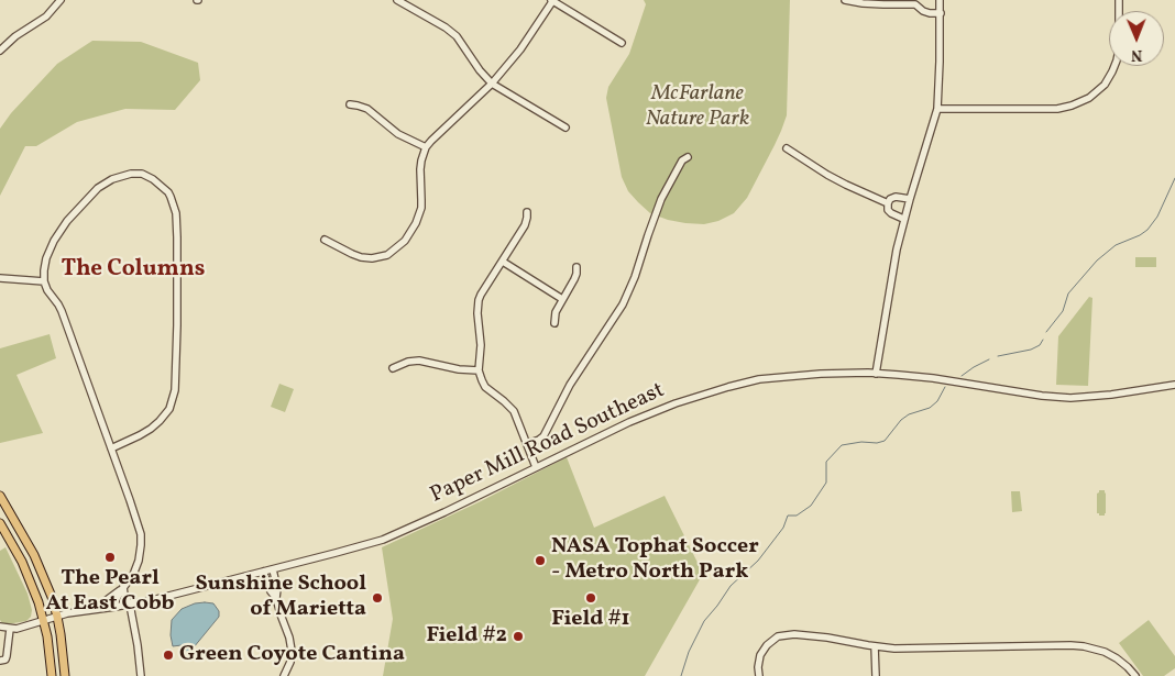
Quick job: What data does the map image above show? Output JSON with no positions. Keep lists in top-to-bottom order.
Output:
{
  "streets": {
    "street": ["Paper Mill Road Southeast"]
  },
  "districts": ["The Columns"],
  "parks": ["McFarlane Nature Park"],
  "places": [
    "The Pearl At East Cobb",
    "NASA Tophat Soccer - Metro North Park",
    "Sunshine School of Marietta",
    "Field #1",
    "Field #2",
    "Green Coyote Cantina"
  ],
  "north": "bottom"
}
